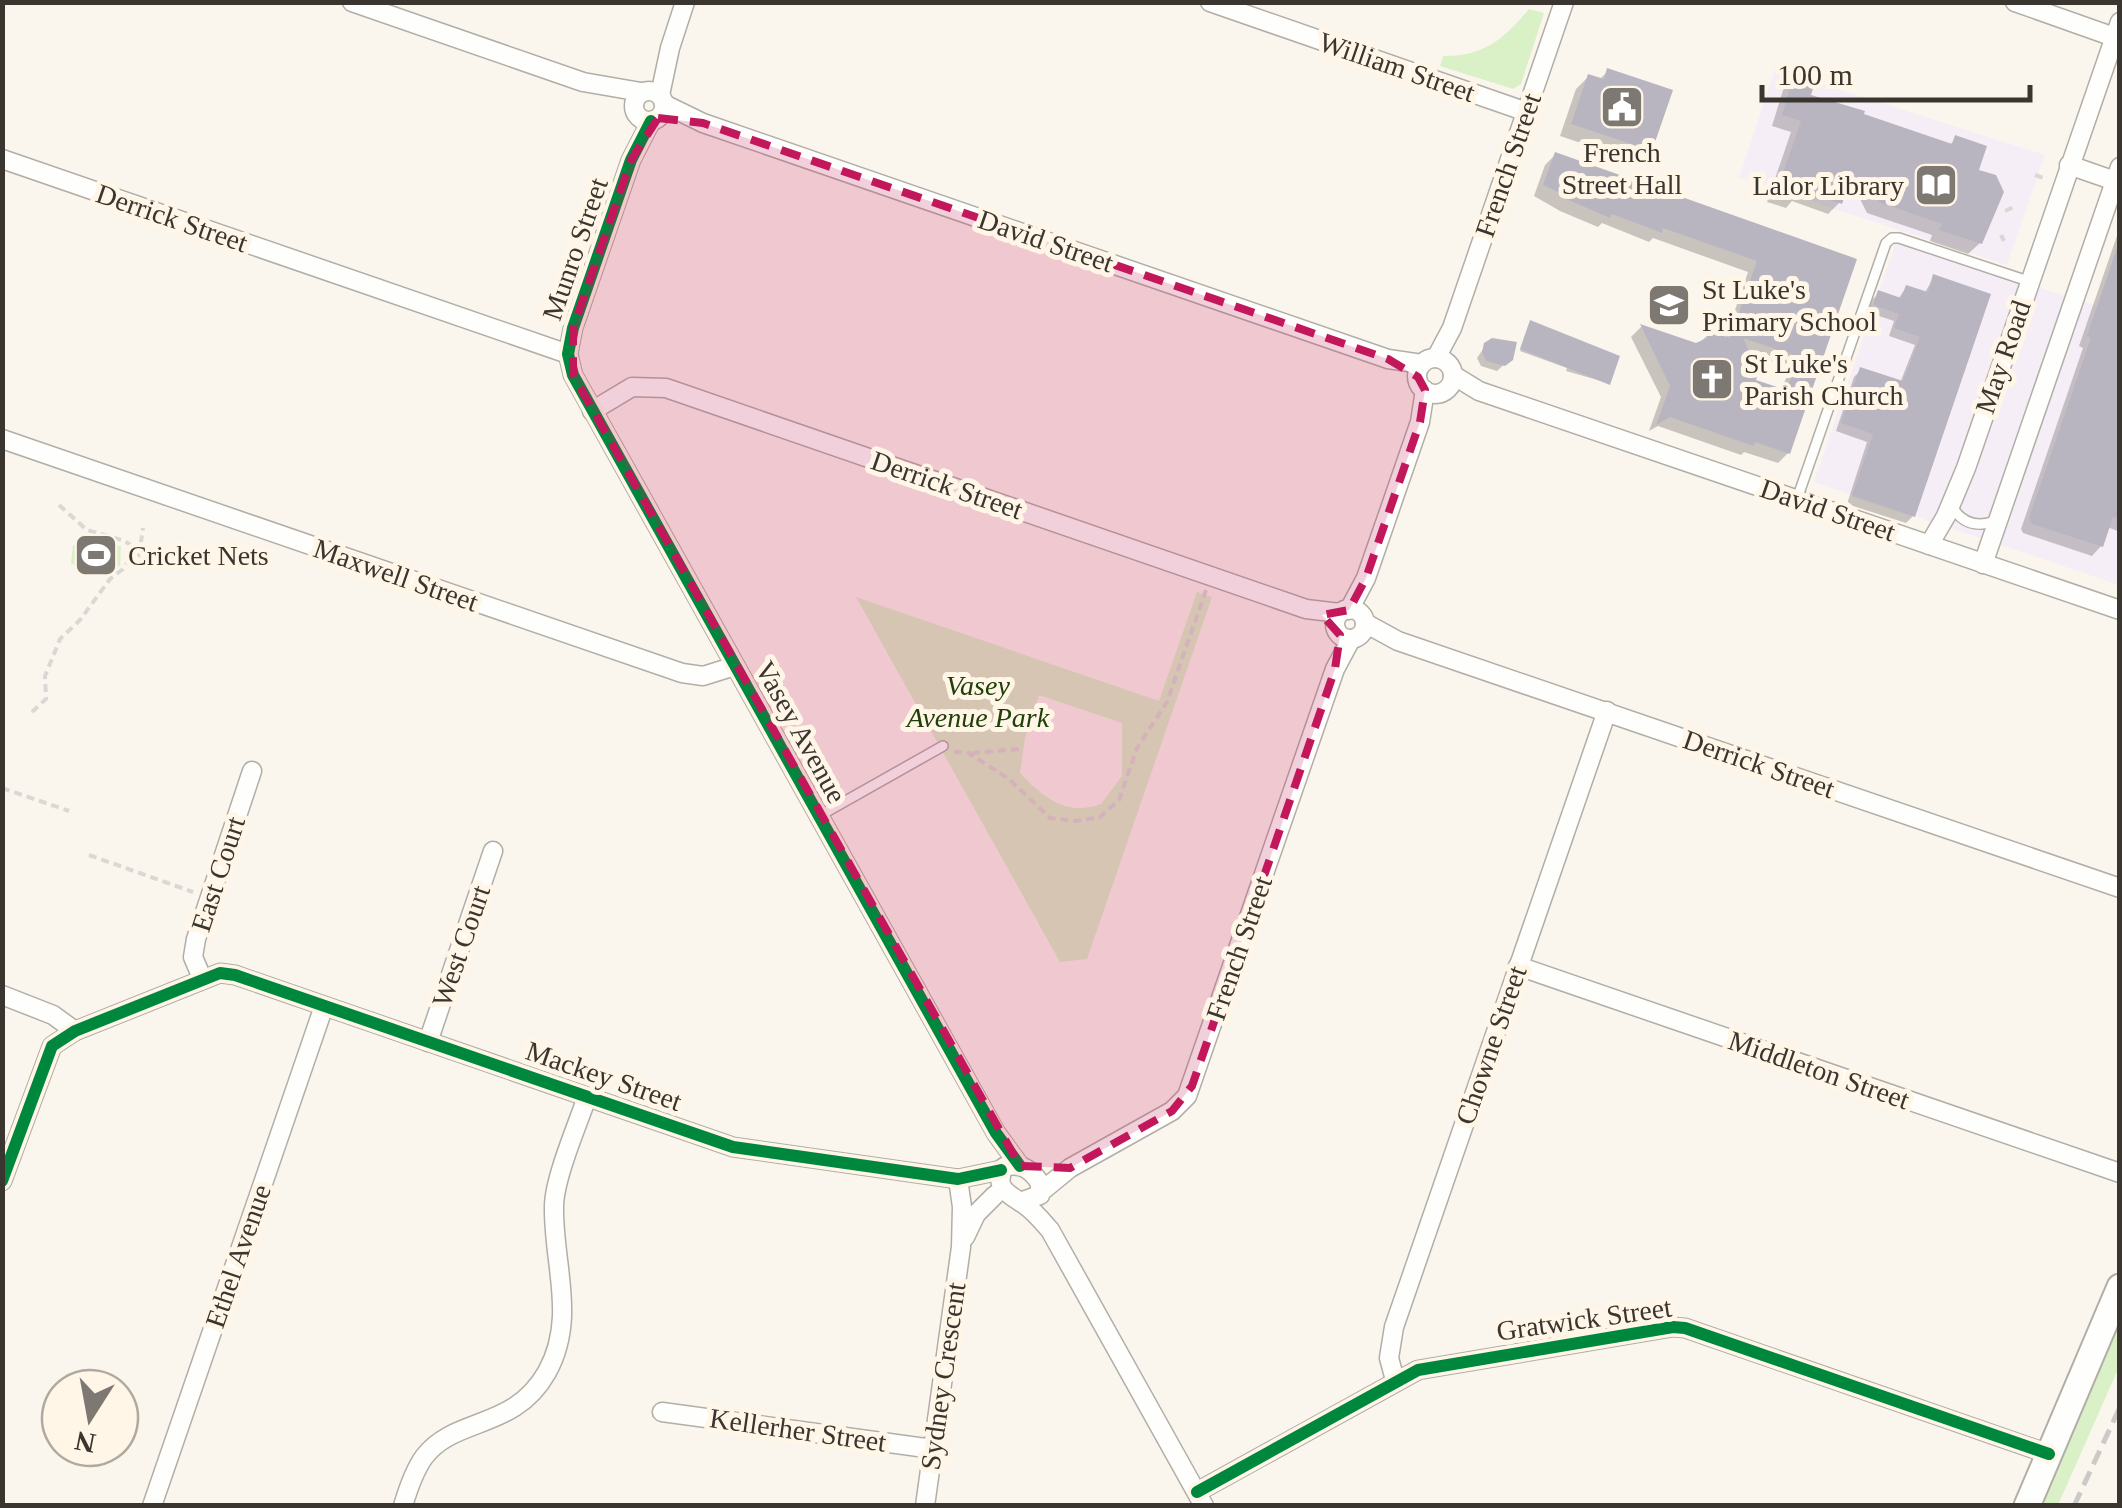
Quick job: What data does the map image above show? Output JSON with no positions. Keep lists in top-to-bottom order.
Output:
{
  "streets": {
    "street": [
      "William Street",
      "French Street",
      "Derrick Street",
      "David Street",
      "Munro Street",
      "May Road",
      "Maxwell Street",
      "Vasey Avenue",
      "East Court",
      "West Court",
      "Chowne Street",
      "Middleton Street",
      "Mackey Street",
      "Ethel Avenue",
      "Gratwick Street",
      "Sydney Crescent",
      "Kellerher Street"
    ]
  },
  "crossings": [
    ["William Street", "French Street"],
    ["French Street", "Derrick Street"],
    ["French Street", "David Street"],
    ["French Street", "Vasey Avenue"],
    ["French Street", "Mackey Street"],
    ["Derrick Street", "Munro Street"],
    ["Derrick Street", "Vasey Avenue"],
    ["Derrick Street", "Chowne Street"],
    ["David Street", "Munro Street"],
    ["David Street", "May Road"],
    ["Munro Street", "Vasey Avenue"],
    ["Maxwell Street", "Vasey Avenue"],
    ["Vasey Avenue", "Mackey Street"],
    ["East Court", "Mackey Street"],
    ["West Court", "Mackey Street"],
    ["Chowne Street", "Middleton Street"],
    ["Chowne Street", "Gratwick Street"],
    ["Mackey Street", "Ethel Avenue"],
    ["Mackey Street", "Sydney Crescent"],
    ["Sydney Crescent", "Kellerher Street"]
  ],
  "parks": ["Vasey Avenue Park"],
  "places": {
    "public building": ["French Street Hall"],
    "library": ["Lalor Library"],
    "school or university": ["St Luke's Primary School"],
    "church": ["St Luke's Parish Church"],
    "sports": ["Cricket Nets"]
  },
  "scale_bar": "100 m",
  "north": "bottom"
}
